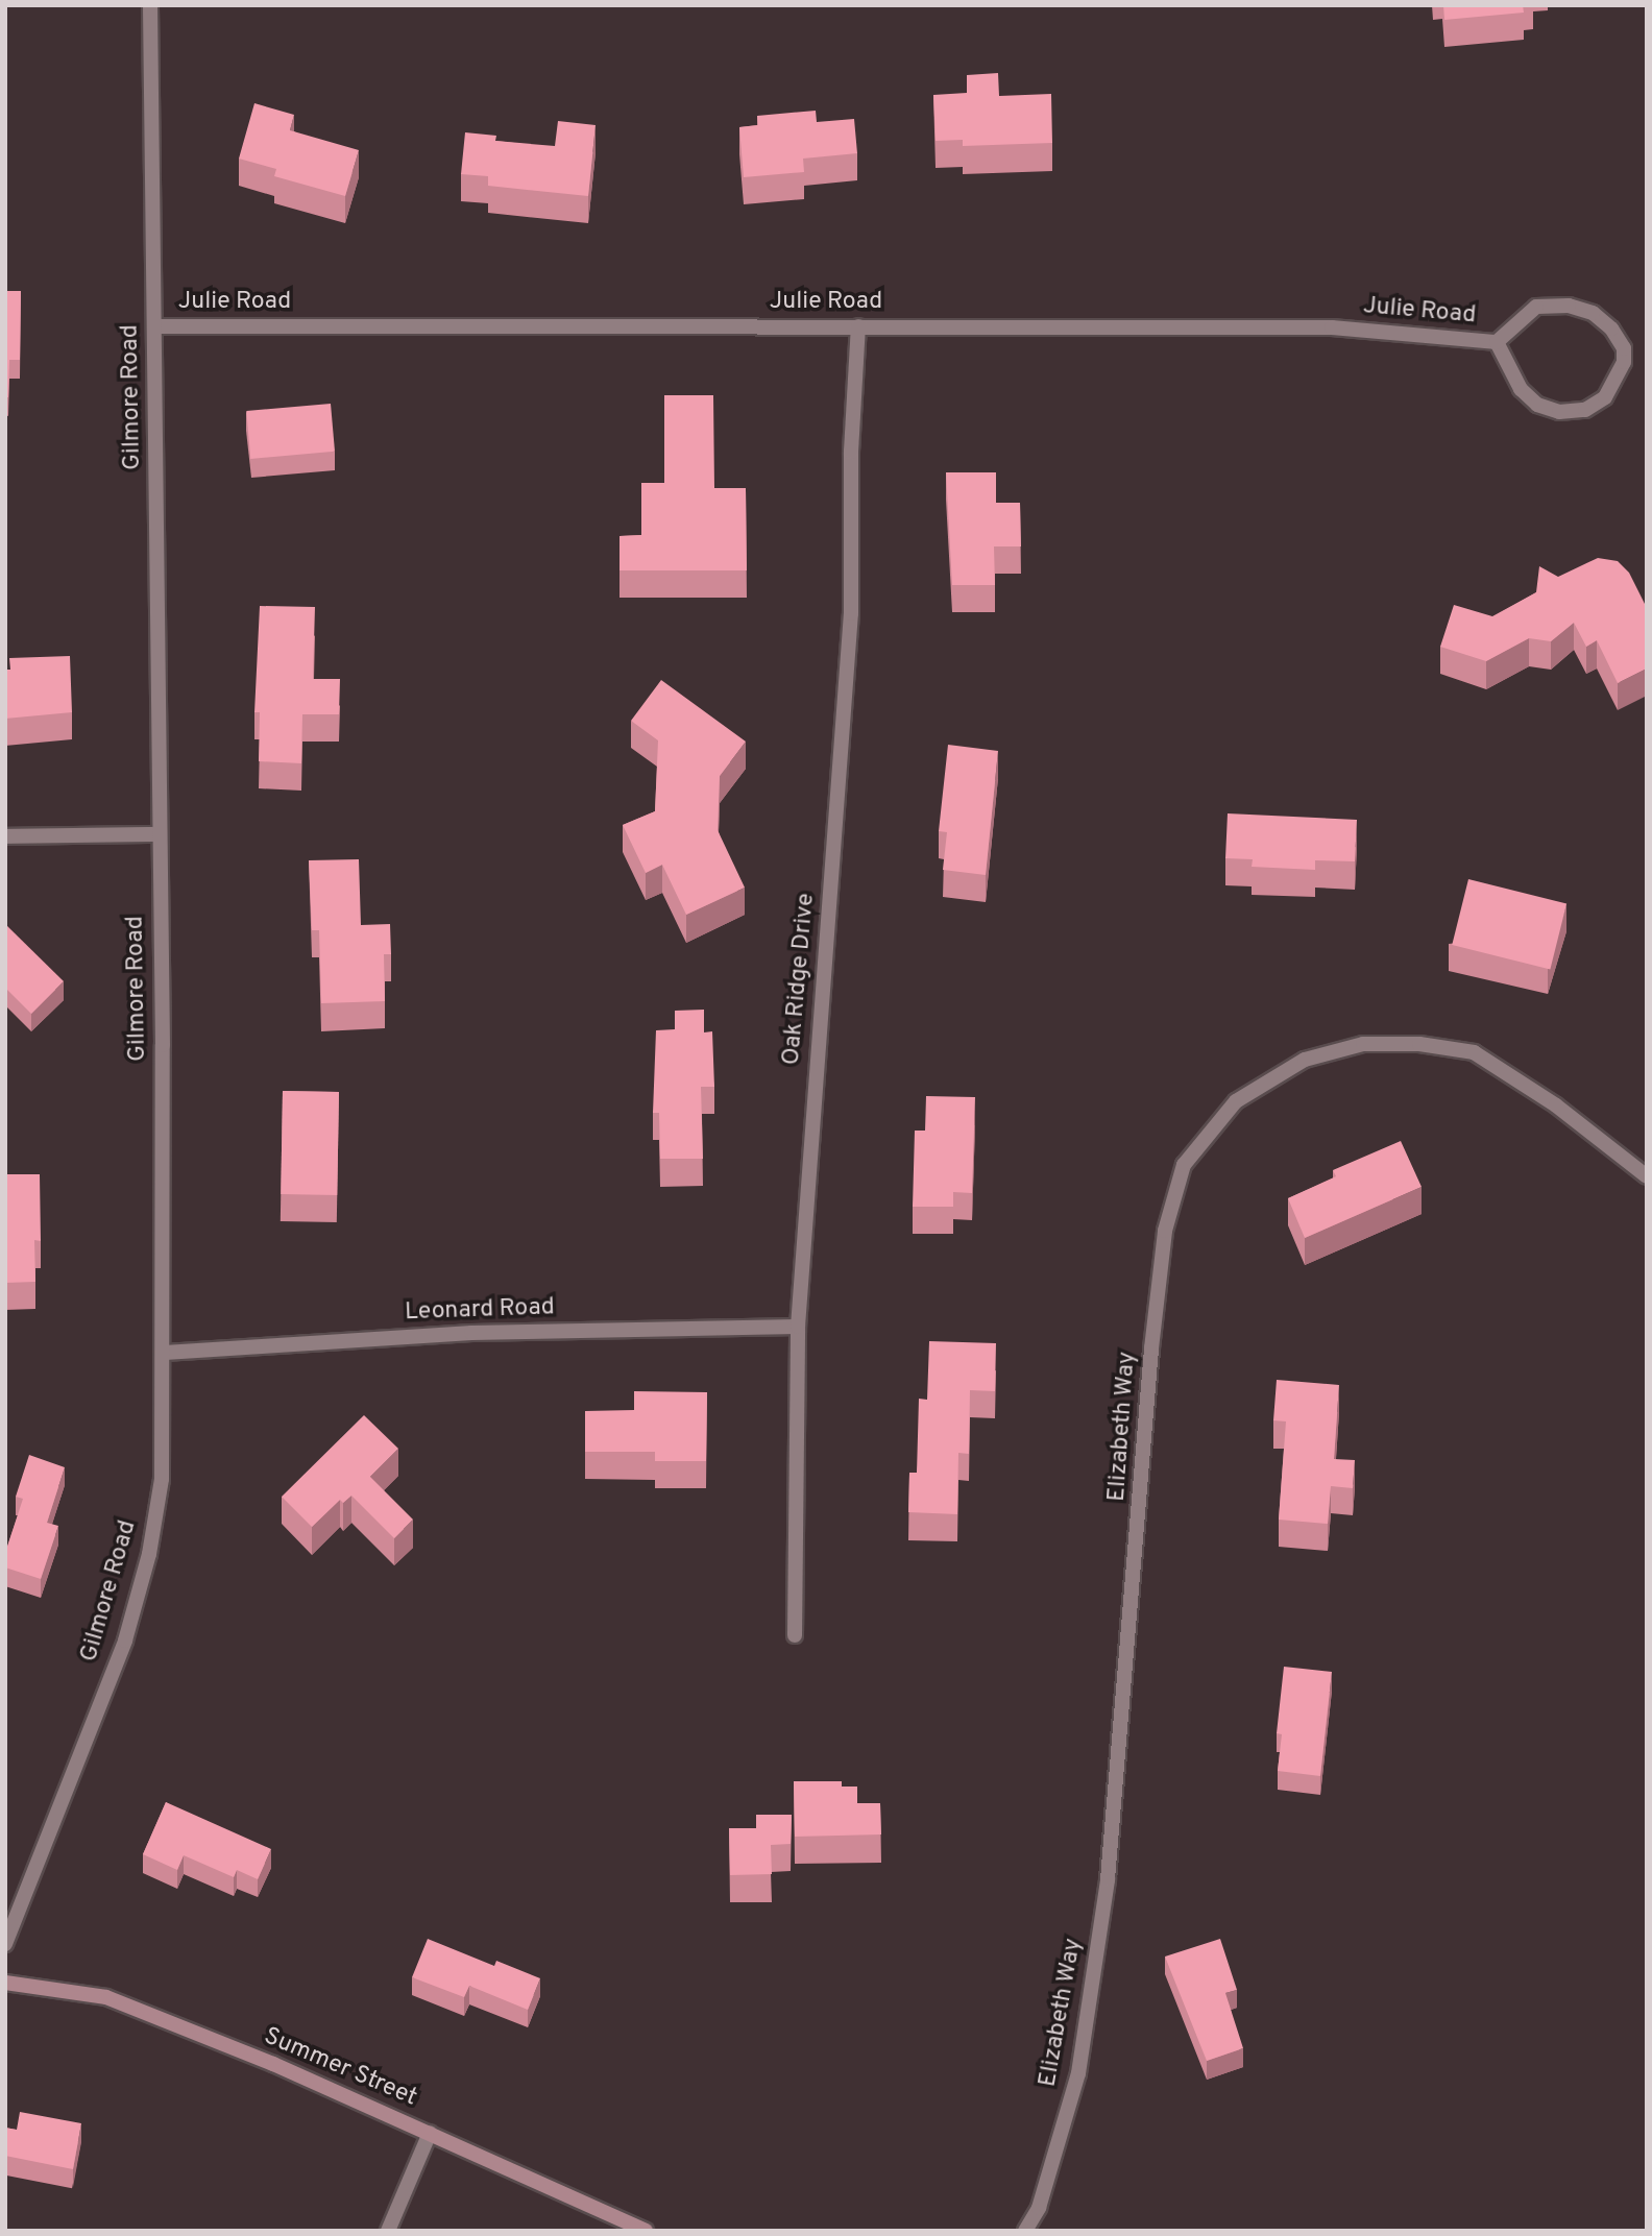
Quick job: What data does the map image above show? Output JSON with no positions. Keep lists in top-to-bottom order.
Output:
{
  "streets": {
    "street": [
      "Julie Road",
      "Gilmore Road",
      "Oak Ridge Drive",
      "Leonard Road",
      "Elizabeth Way",
      "Summer Street"
    ]
  },
  "crossings": [
    ["Julie Road", "Gilmore Road"],
    ["Julie Road", "Oak Ridge Drive"],
    ["Gilmore Road", "Leonard Road"],
    ["Oak Ridge Drive", "Leonard Road"]
  ]
}
